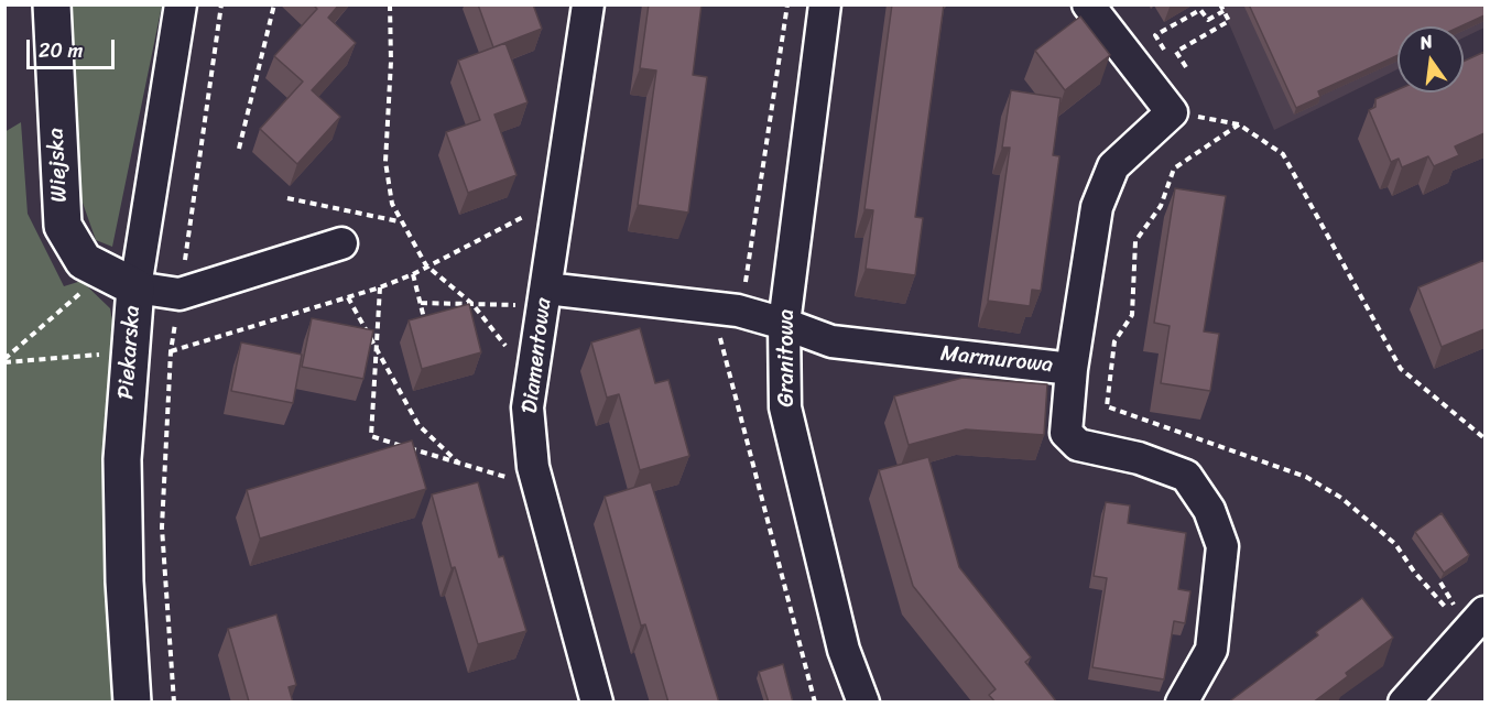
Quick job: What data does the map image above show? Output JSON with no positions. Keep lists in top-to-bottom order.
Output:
{
  "streets": {
    "street": [
      "Wiejska",
      "Piekarska",
      "Diamentowa",
      "Granitowa",
      "Marmurowa"
    ]
  },
  "crossings": [
    ["Wiejska", "Piekarska"],
    ["Diamentowa", "Marmurowa"],
    ["Granitowa", "Marmurowa"]
  ],
  "scale_bar": "20 m",
  "north": "top"
}
